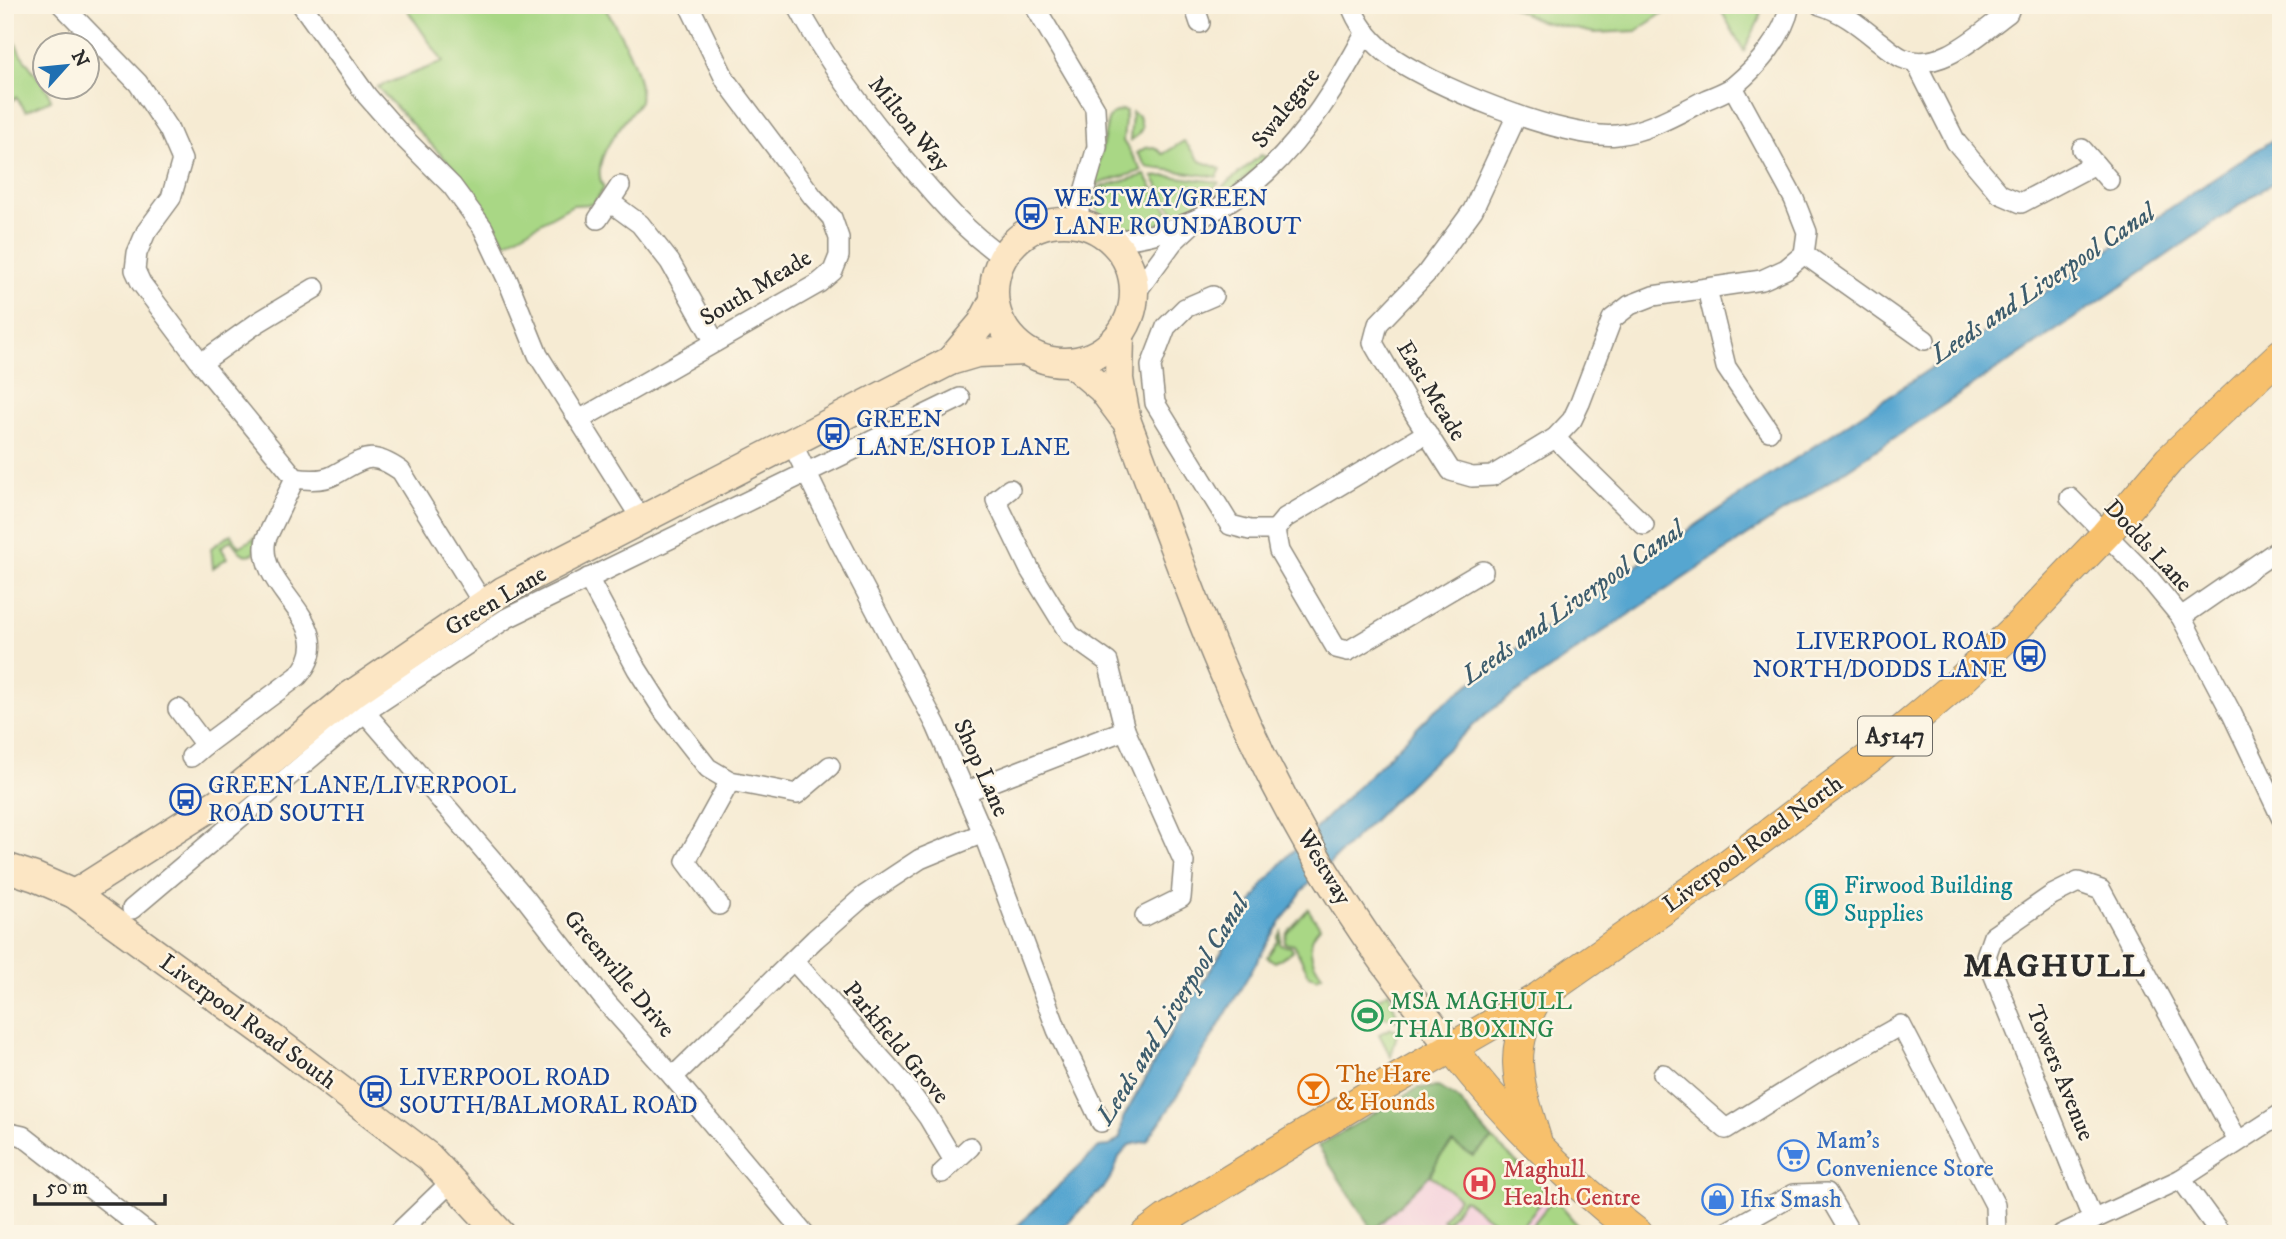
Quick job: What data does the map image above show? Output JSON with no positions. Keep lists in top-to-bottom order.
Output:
{
  "streets": {
    "main road": [
      "Green Lane",
      "A5147",
      "Liverpool Road North",
      "Westway",
      "Liverpool Road South"
    ],
    "street": [
      "Swalegate",
      "Milton Way",
      "South Meade",
      "East Meade",
      "Dodds Lane",
      "Shop Lane",
      "Greenville Drive",
      "Parkfield Grove",
      "Towers Avenue"
    ]
  },
  "crossings": [
    ["Swalegate", "Milton Way"],
    ["Swalegate", "Green Lane"],
    ["Swalegate", "Westway"],
    ["Milton Way", "Green Lane"],
    ["Milton Way", "Westway"],
    ["Dodds Lane", "Liverpool Road North"],
    ["Green Lane", "Shop Lane"],
    ["Green Lane", "Westway"],
    ["Green Lane", "Greenville Drive"],
    ["Green Lane", "Liverpool Road South"],
    ["Shop Lane", "Greenville Drive"],
    ["Liverpool Road North", "Westway"],
    ["Greenville Drive", "Parkfield Grove"]
  ],
  "districts": ["MAGHULL"],
  "water": ["Leeds and Liverpool Canal"],
  "places": {
    "bus stop": [
      "WESTWAY/GREEN LANE ROUNDABOUT",
      "GREEN LANE/SHOP LANE",
      "LIVERPOOL ROAD NORTH/DODDS LANE",
      "GREEN LANE/LIVERPOOL ROAD SOUTH",
      "LIVERPOOL ROAD SOUTH/BALMORAL ROAD"
    ],
    "building": ["Firwood Building Supplies"],
    "sports": ["MSA MAGHULL THAI BOXING"],
    "bar": ["The Hare & Hounds"],
    "supermarket": ["Mam's Convenience Store"],
    "hospital": ["Maghull Health Centre"],
    "shop": ["Ifix Smash"]
  },
  "scale_bar": "50 m",
  "north": "top right"
}
